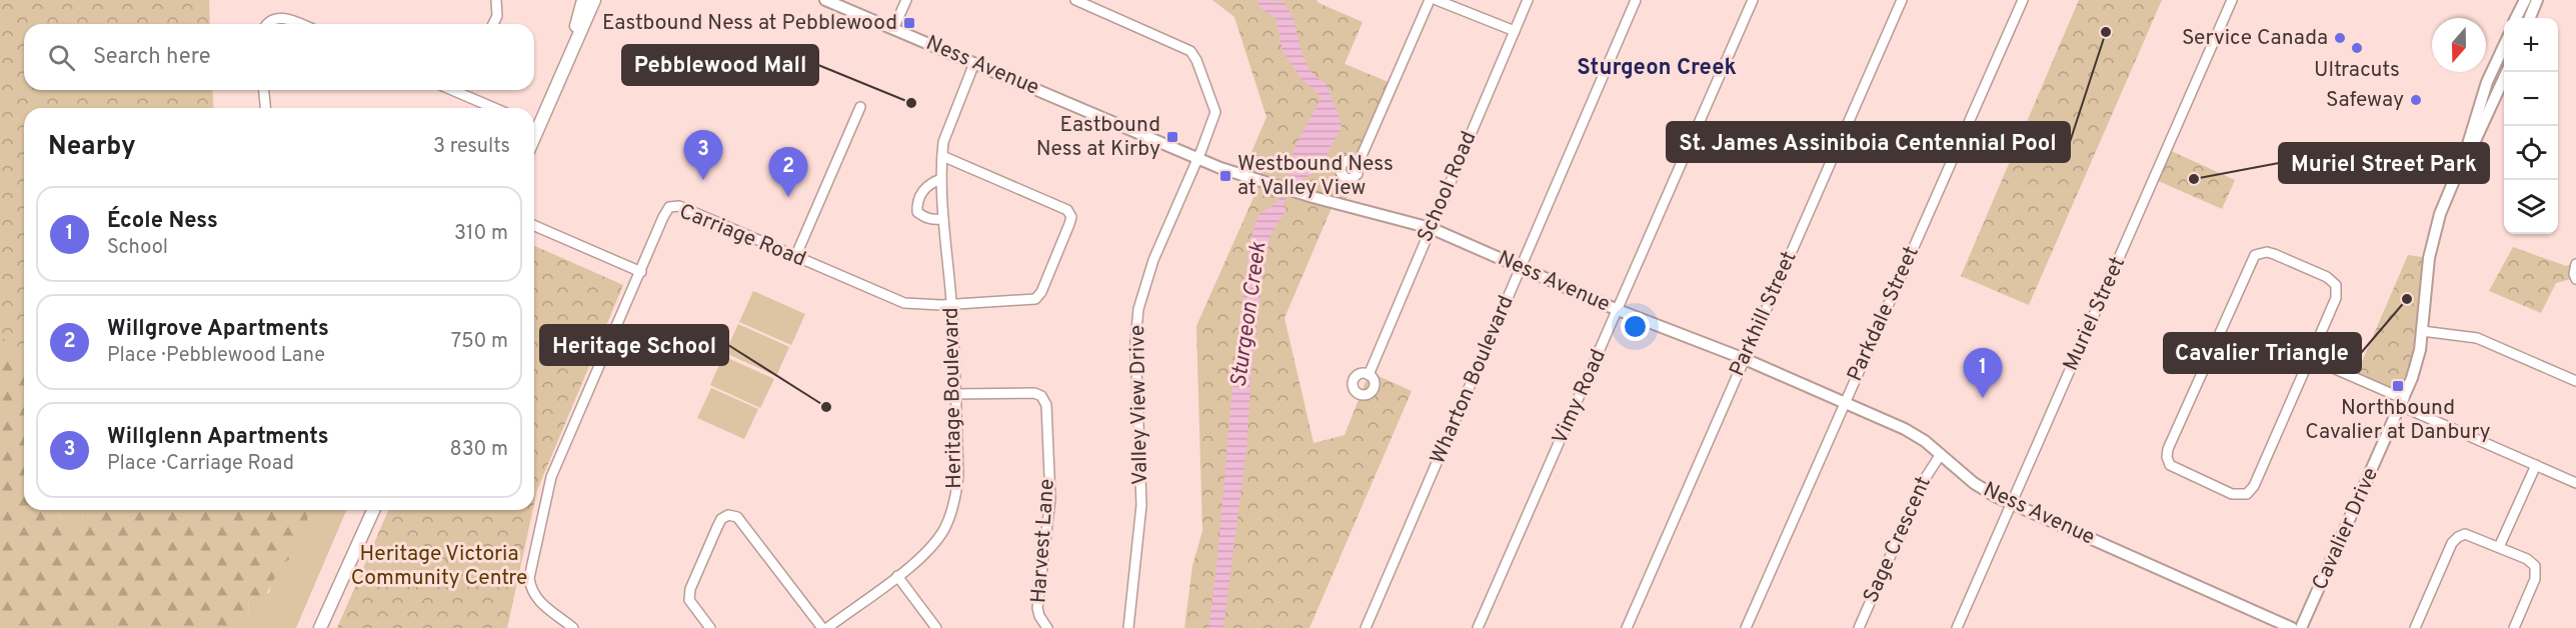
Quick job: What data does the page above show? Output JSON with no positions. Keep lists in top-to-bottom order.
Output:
{
  "streets": {
    "street": [
      "Ness Avenue",
      "School Road",
      "Carriage Road",
      "Parkhill Street",
      "Parkdale Street",
      "Muriel Street",
      "Wharton Boulevard",
      "Vimy Road",
      "Heritage Boulevard",
      "Valley View Drive",
      "Cavalier Drive",
      "Sage Crescent",
      "Harvest Lane"
    ]
  },
  "crossings": [
    ["Ness Avenue", "School Road"],
    ["Ness Avenue", "Parkhill Street"],
    ["Ness Avenue", "Parkdale Street"],
    ["Ness Avenue", "Muriel Street"],
    ["Ness Avenue", "Wharton Boulevard"],
    ["Ness Avenue", "Vimy Road"],
    ["Ness Avenue", "Heritage Boulevard"],
    ["Ness Avenue", "Valley View Drive"],
    ["Ness Avenue", "Sage Crescent"],
    ["Carriage Road", "Heritage Boulevard"],
    ["Heritage Boulevard", "Harvest Lane"]
  ],
  "districts": ["Sturgeon Creek"],
  "water": ["Sturgeon Creek"],
  "parks": ["Heritage Victoria Community Centre"],
  "places": {
    "transit": [
      "Eastbound Ness at Pebblewood",
      "Eastbound Ness at Kirby",
      "Westbound Ness at Valley View",
      "Northbound Cavalier at Danbury"
    ],
    "other": [
      "St. James Assiniboia Centennial Pool",
      "Service Canada",
      "Ultracuts",
      "Safeway",
      "Pebblewood Mall",
      "Muriel Street Park",
      "Cavalier Triangle",
      "Heritage School"
    ]
  },
  "north": "bottom",
  "page": {
    "map_buttons": ["+", "−"],
    "search": "Search here",
    "heading": ["Nearby", "3 results"],
    "pins": ["3", "2", "1"],
    "list": [
      {
        "mark": "1",
        "name": "École Ness",
        "note": "School",
        "value": "310 m"
      },
      {
        "mark": "2",
        "name": "Willgrove Apartments",
        "note": "Place · Pebblewood Lane",
        "value": "750 m"
      },
      {
        "mark": "3",
        "name": "Willglenn Apartments",
        "note": "Place · Carriage Road",
        "value": "830 m"
      }
    ]
  }
}
